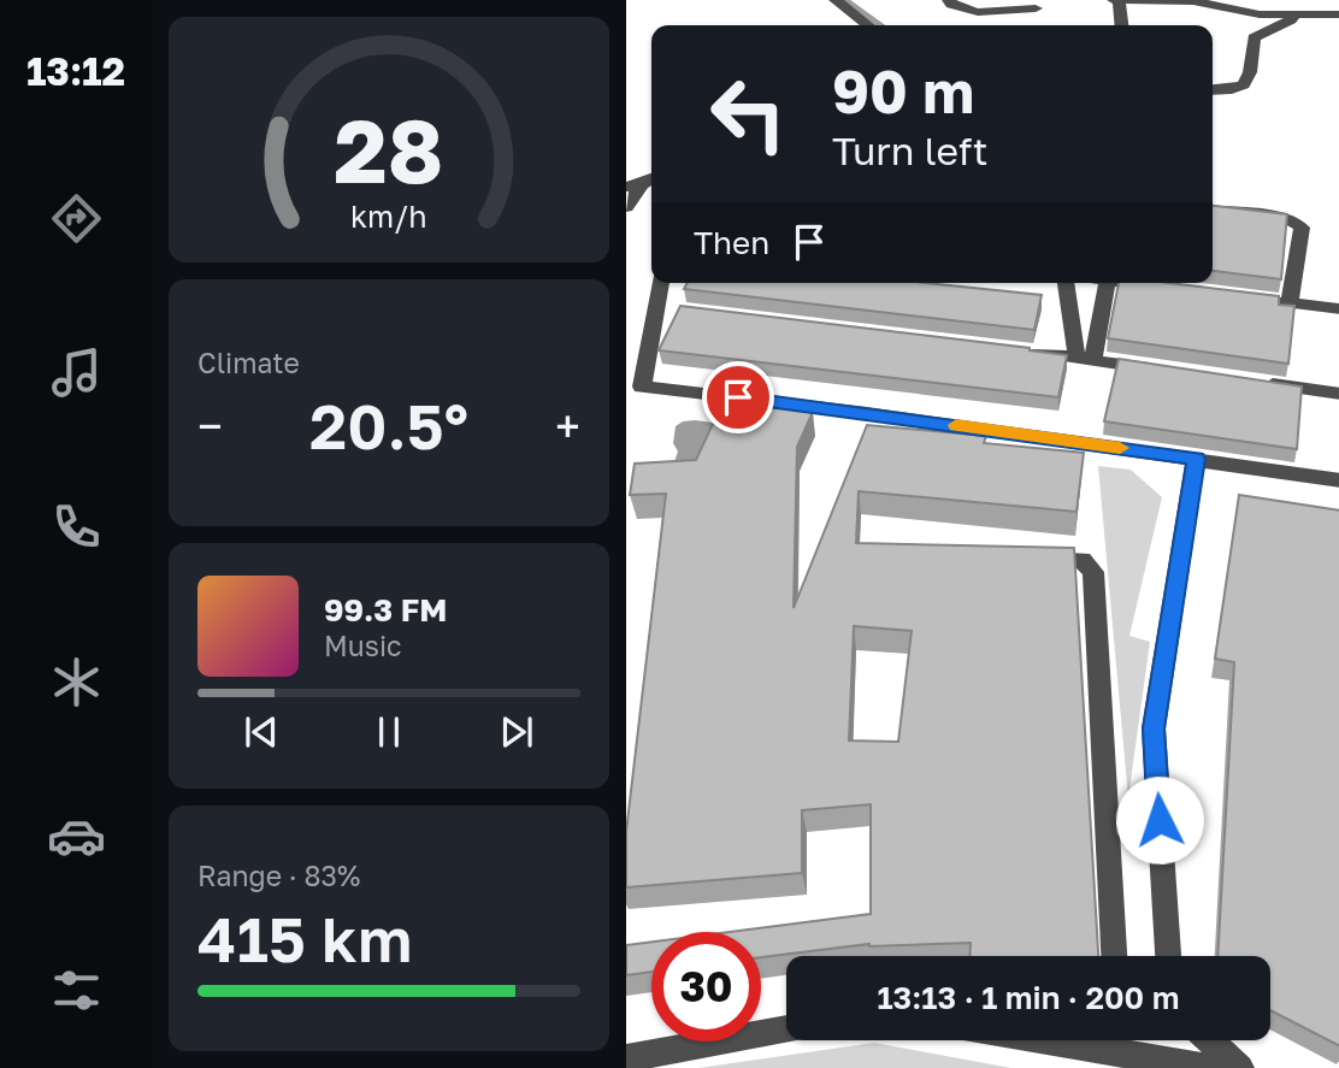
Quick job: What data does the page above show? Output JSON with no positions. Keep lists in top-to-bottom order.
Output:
{
  "page": {
    "tabs": "13:12",
    "turn": ["90 m", "Turn left"],
    "then": "Then",
    "tile": [
      "Climate",
      ["Range · 83%", "415 km"]
    ],
    "heat": ["−", "20.5°", "+"],
    "song": ["99.3 FM", "Music"],
    "limit": "30",
    "trip": "13:13 · 1 min · 200 m",
    "gauge": ["28", "km/h"]
  }
}
